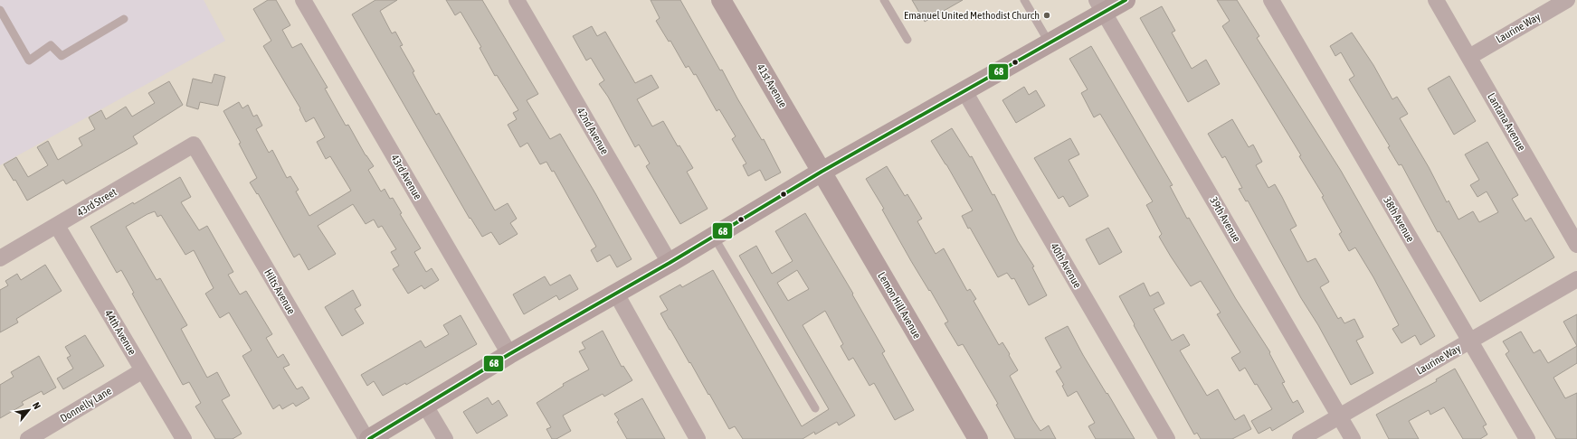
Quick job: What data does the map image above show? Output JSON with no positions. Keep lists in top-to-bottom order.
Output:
{
  "streets": {
    "street": [
      "Laurine Way",
      "41st Avenue",
      "Lantana Avenue",
      "42nd Avenue",
      "43rd Avenue",
      "43rd Street",
      "39th Avenue",
      "38th Avenue",
      "40th Avenue",
      "Hilts Avenue",
      "Lemon Hill Avenue",
      "44th Avenue",
      "Donnelly Lane"
    ]
  },
  "crossings": [
    ["Laurine Way", "Lantana Avenue"],
    ["Laurine Way", "39th Avenue"],
    ["Laurine Way", "38th Avenue"],
    ["41st Avenue", "Lemon Hill Avenue"],
    ["43rd Street", "Hilts Avenue"],
    ["43rd Street", "44th Avenue"],
    ["44th Avenue", "Donnelly Lane"]
  ],
  "places": ["Emanuel United Methodist Church"],
  "lines": ["transit line 68"],
  "north": "top right"
}
